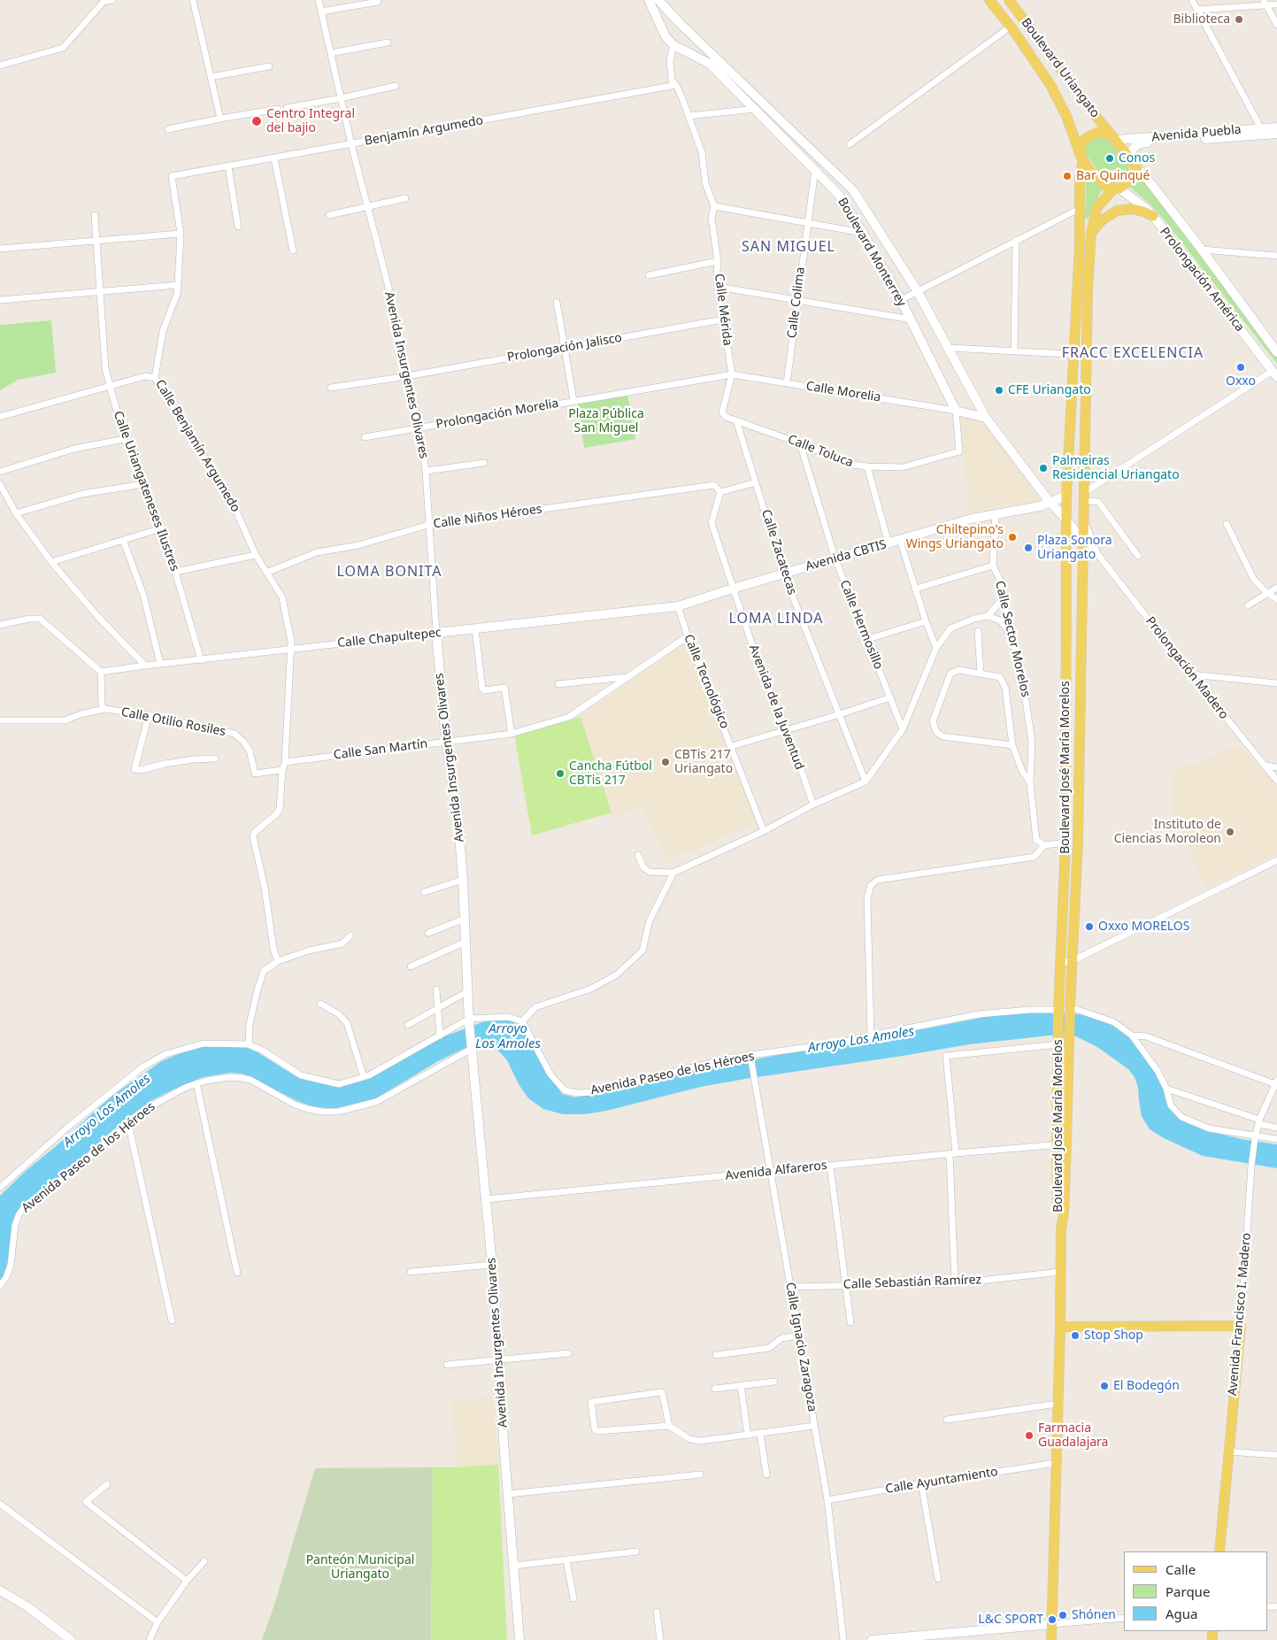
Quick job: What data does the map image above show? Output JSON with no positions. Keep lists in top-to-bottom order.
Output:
{
  "streets": {
    "main road": ["Boulevard Uriangato", "Boulevard José María Morelos", "Avenida Francisco I. Madero"],
    "street": [
      "Benjamín Argumedo",
      "Avenida Puebla",
      "Boulevard Monterrey",
      "Prolongación América",
      "Calle Colima",
      "Calle Mérida",
      "Prolongación Jalisco",
      "Avenida Insurgentes Olivares",
      "Calle Morelia",
      "Prolongación Morelia",
      "Calle Benjamín Argumedo",
      "Calle Toluca",
      "Calle Uriangateneses Ilustres",
      "Calle Niños Héroes",
      "Calle Zacatecas",
      "Avenida CBTIS",
      "Calle Hermosillo",
      "Calle Chapultepec",
      "Calle Sector Morelos",
      "Prolongación Madero",
      "Calle Tecnológico",
      "Avenida de la Juventud",
      "Calle Otilio Rosiles",
      "Calle San Martín",
      "Avenida Paseo de los Héroes",
      "Avenida Alfareros",
      "Calle Sebastián Ramírez",
      "Calle Ignacio Zaragoza",
      "Calle Ayuntamiento"
    ]
  },
  "crossings": [
    ["Boulevard Uriangato", "Avenida Puebla"],
    ["Boulevard Uriangato", "Prolongación América"],
    ["Boulevard Uriangato", "Boulevard José María Morelos"],
    ["Benjamín Argumedo", "Avenida Insurgentes Olivares"],
    ["Benjamín Argumedo", "Calle Benjamín Argumedo"],
    ["Avenida Puebla", "Prolongación América"],
    ["Avenida Puebla", "Boulevard José María Morelos"],
    ["Boulevard Monterrey", "Calle Colima"],
    ["Boulevard Monterrey", "Calle Morelia"],
    ["Boulevard Monterrey", "Calle Toluca"],
    ["Boulevard Monterrey", "Avenida CBTIS"],
    ["Boulevard Monterrey", "Prolongación Madero"],
    ["Boulevard Monterrey", "Boulevard José María Morelos"],
    ["Prolongación América", "Boulevard José María Morelos"],
    ["Calle Colima", "Calle Morelia"],
    ["Calle Mérida", "Prolongación Jalisco"],
    ["Calle Mérida", "Calle Morelia"],
    ["Calle Mérida", "Prolongación Morelia"],
    ["Calle Mérida", "Calle Toluca"],
    ["Prolongación Jalisco", "Avenida Insurgentes Olivares"],
    ["Avenida Insurgentes Olivares", "Prolongación Morelia"],
    ["Avenida Insurgentes Olivares", "Calle Niños Héroes"],
    ["Avenida Insurgentes Olivares", "Calle Chapultepec"],
    ["Avenida Insurgentes Olivares", "Calle San Martín"],
    ["Avenida Insurgentes Olivares", "Avenida Paseo de los Héroes"],
    ["Avenida Insurgentes Olivares", "Avenida Alfareros"],
    ["Calle Morelia", "Prolongación Morelia"],
    ["Calle Morelia", "Calle Toluca"],
    ["Calle Benjamín Argumedo", "Calle Niños Héroes"],
    ["Calle Benjamín Argumedo", "Calle Chapultepec"],
    ["Calle Benjamín Argumedo", "Calle Otilio Rosiles"],
    ["Calle Benjamín Argumedo", "Calle San Martín"],
    ["Calle Toluca", "Calle Zacatecas"],
    ["Calle Toluca", "Calle Hermosillo"],
    ["Calle Uriangateneses Ilustres", "Calle Chapultepec"],
    ["Calle Niños Héroes", "Avenida de la Juventud"],
    ["Calle Zacatecas", "Avenida CBTIS"],
    ["Avenida CBTIS", "Calle Hermosillo"],
    ["Avenida CBTIS", "Calle Chapultepec"],
    ["Avenida CBTIS", "Calle Sector Morelos"],
    ["Avenida CBTIS", "Calle Tecnológico"],
    ["Avenida CBTIS", "Avenida de la Juventud"],
    ["Avenida CBTIS", "Boulevard José María Morelos"],
    ["Calle Chapultepec", "Calle Tecnológico"],
    ["Calle Chapultepec", "Calle Otilio Rosiles"],
    ["Prolongación Madero", "Boulevard José María Morelos"],
    ["Calle Tecnológico", "Calle San Martín"],
    ["Boulevard José María Morelos", "Avenida Paseo de los Héroes"],
    ["Boulevard José María Morelos", "Avenida Alfareros"],
    ["Boulevard José María Morelos", "Calle Sebastián Ramírez"],
    ["Boulevard José María Morelos", "Calle Ayuntamiento"],
    ["Avenida Paseo de los Héroes", "Calle Ignacio Zaragoza"],
    ["Avenida Alfareros", "Calle Ignacio Zaragoza"],
    ["Calle Sebastián Ramírez", "Calle Ignacio Zaragoza"],
    ["Calle Ignacio Zaragoza", "Calle Ayuntamiento"]
  ],
  "districts": [
    "SAN MIGUEL",
    "FRACC EXCELENCIA",
    "LOMA BONITA",
    "LOMA LINDA"
  ],
  "water": ["Arroyo Los Amoles"],
  "parks": ["Plaza Pública San Miguel", "Panteón Municipal Uriangato"],
  "places": [
    "Biblioteca",
    "Centro Integral del bajio",
    "Conos",
    "Bar Quinqué",
    "Oxxo",
    "CFE Uriangato",
    "Palmeiras Residencial Uriangato",
    "Chiltepino's Wings Uriangato",
    "Plaza Sonora Uriangato",
    "CBTis 217 Uriangato",
    "Cancha Fútbol CBTis 217",
    "Instituto de Ciencias Moroleon",
    "Oxxo MORELOS",
    "Stop Shop",
    "El Bodegón",
    "Farmacia Guadalajara",
    "Shónen",
    "L&C SPORT"
  ],
  "legend": ["Calle", "Parque", "Agua"]
}
